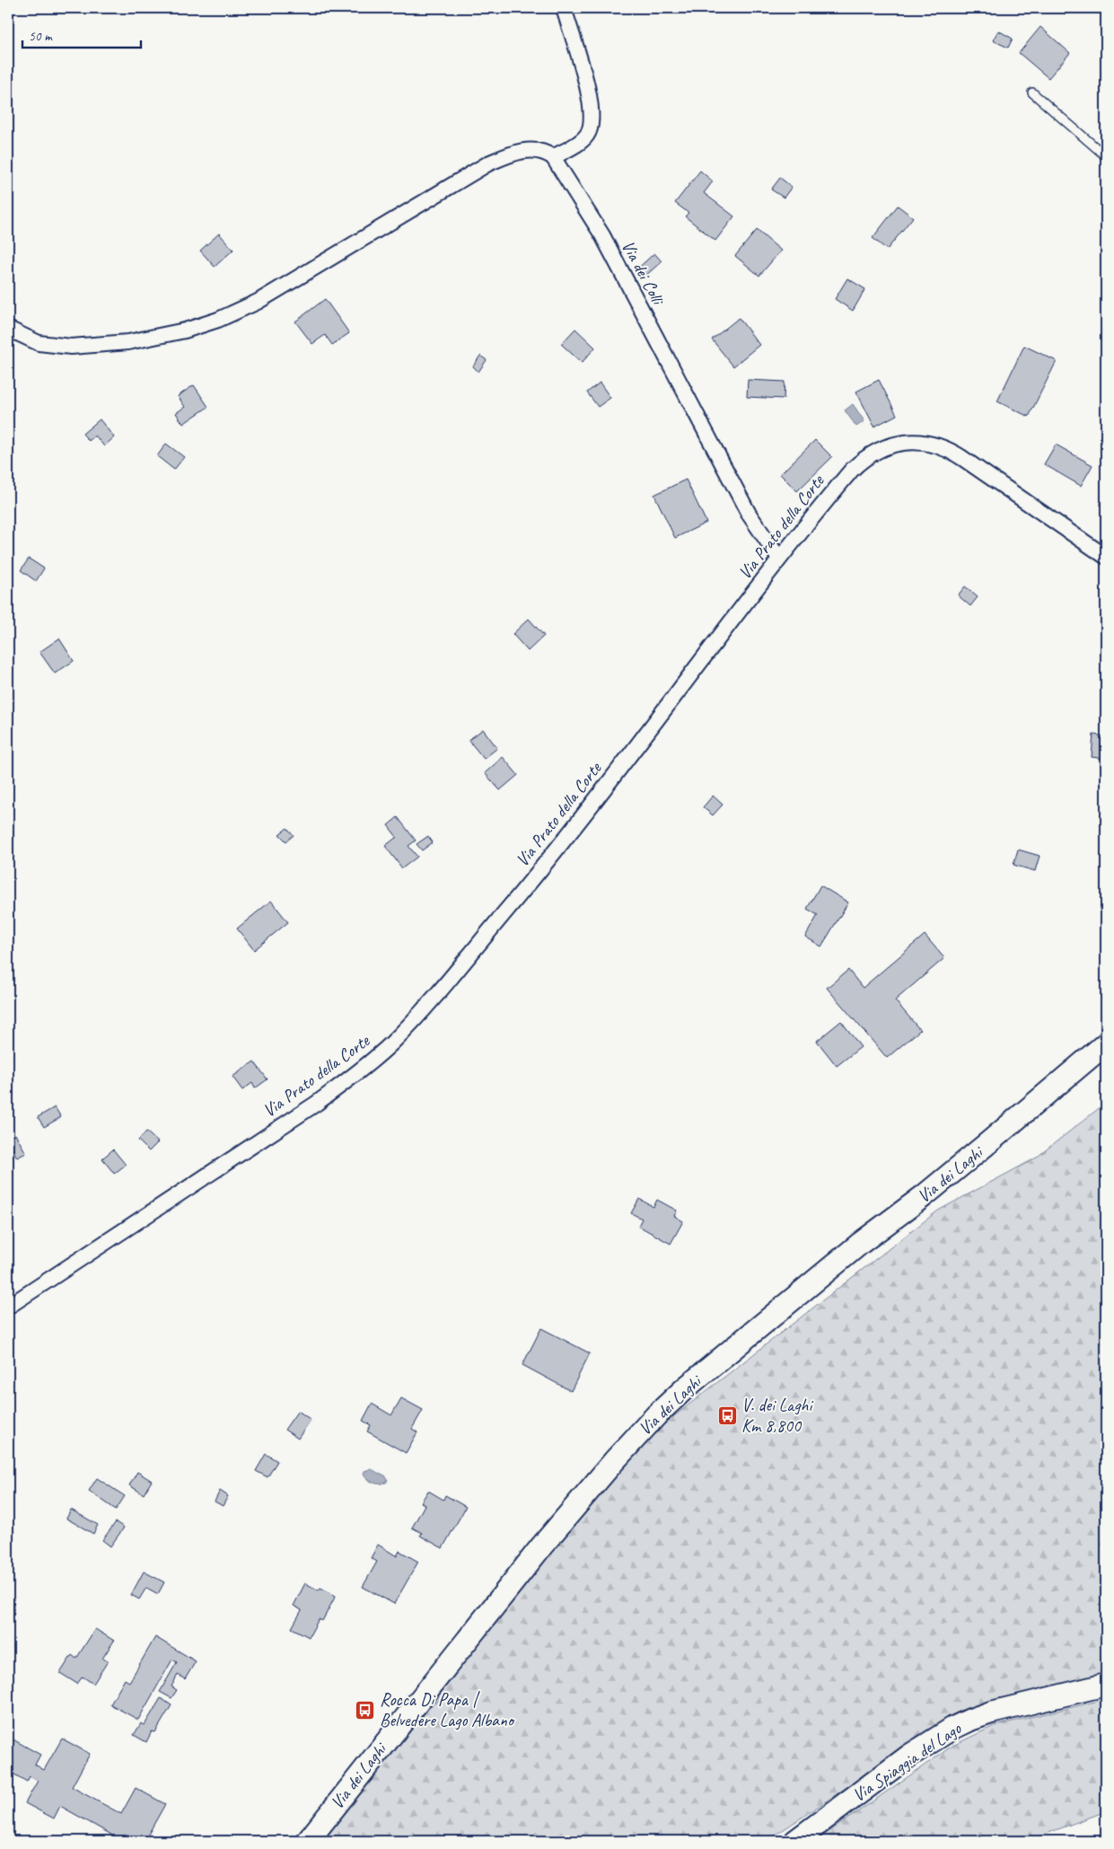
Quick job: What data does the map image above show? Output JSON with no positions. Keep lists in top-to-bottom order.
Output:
{
  "streets": {
    "main road": ["Via dei Laghi", "Via Spiaggia del Lago"],
    "street": ["Via dei Colli", "Via Prato della Corte"]
  },
  "crossings": [
    ["Via dei Colli", "Via Prato della Corte"]
  ],
  "places": {
    "bus stop": ["V. dei Laghi Km 8,800", "Rocca Di Papa | Belvedere Lago Albano"]
  },
  "scale_bar": "50 m"
}
